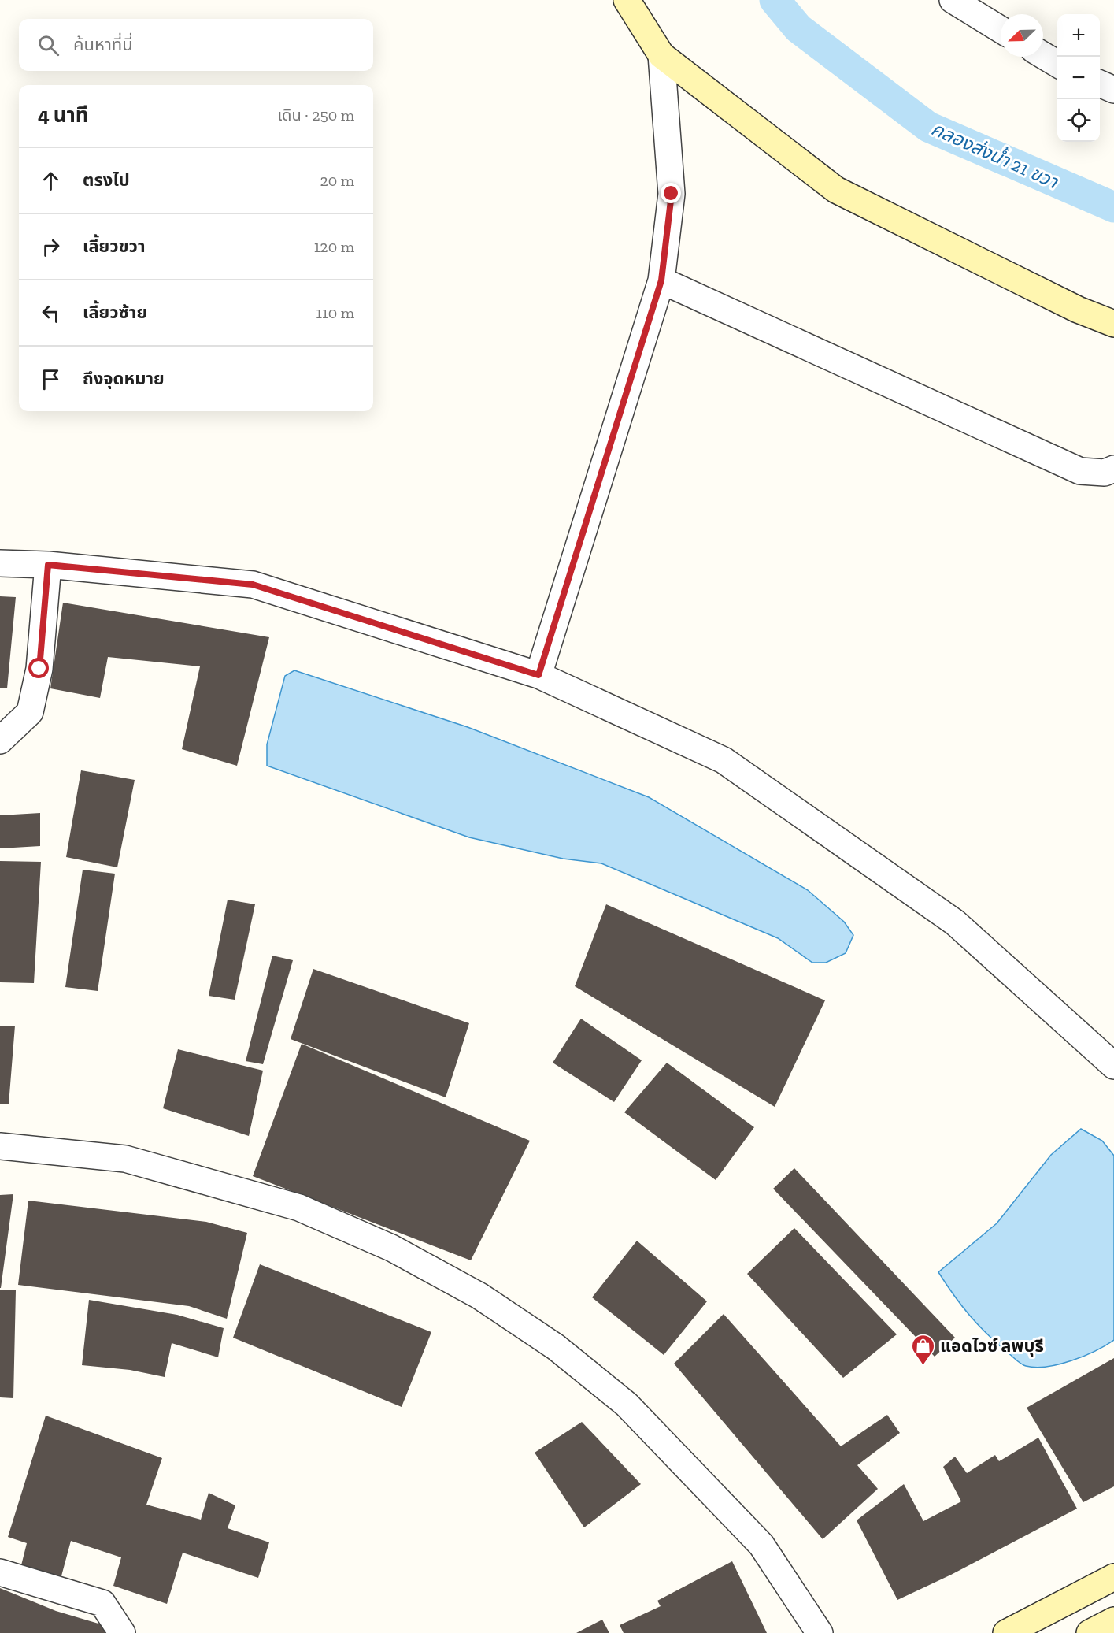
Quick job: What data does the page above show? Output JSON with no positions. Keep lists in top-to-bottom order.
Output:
{
  "water": ["คลองส่งน้ำ 21 ขวา"],
  "places": {
    "shop": ["แอดไวซ์ ลพบุรี"]
  },
  "north": "bottom left",
  "page": {
    "map_buttons": ["+", "−"],
    "search": "ค้นหาที่นี่",
    "heading": ["4 นาที", "เดิน · 250 m"],
    "list": [
      ["ตรงไป", "20 m"],
      ["เลี้ยวขวา", "120 m"],
      ["เลี้ยวซ้าย", "110 m"],
      "ถึงจุดหมาย"
    ]
  }
}
